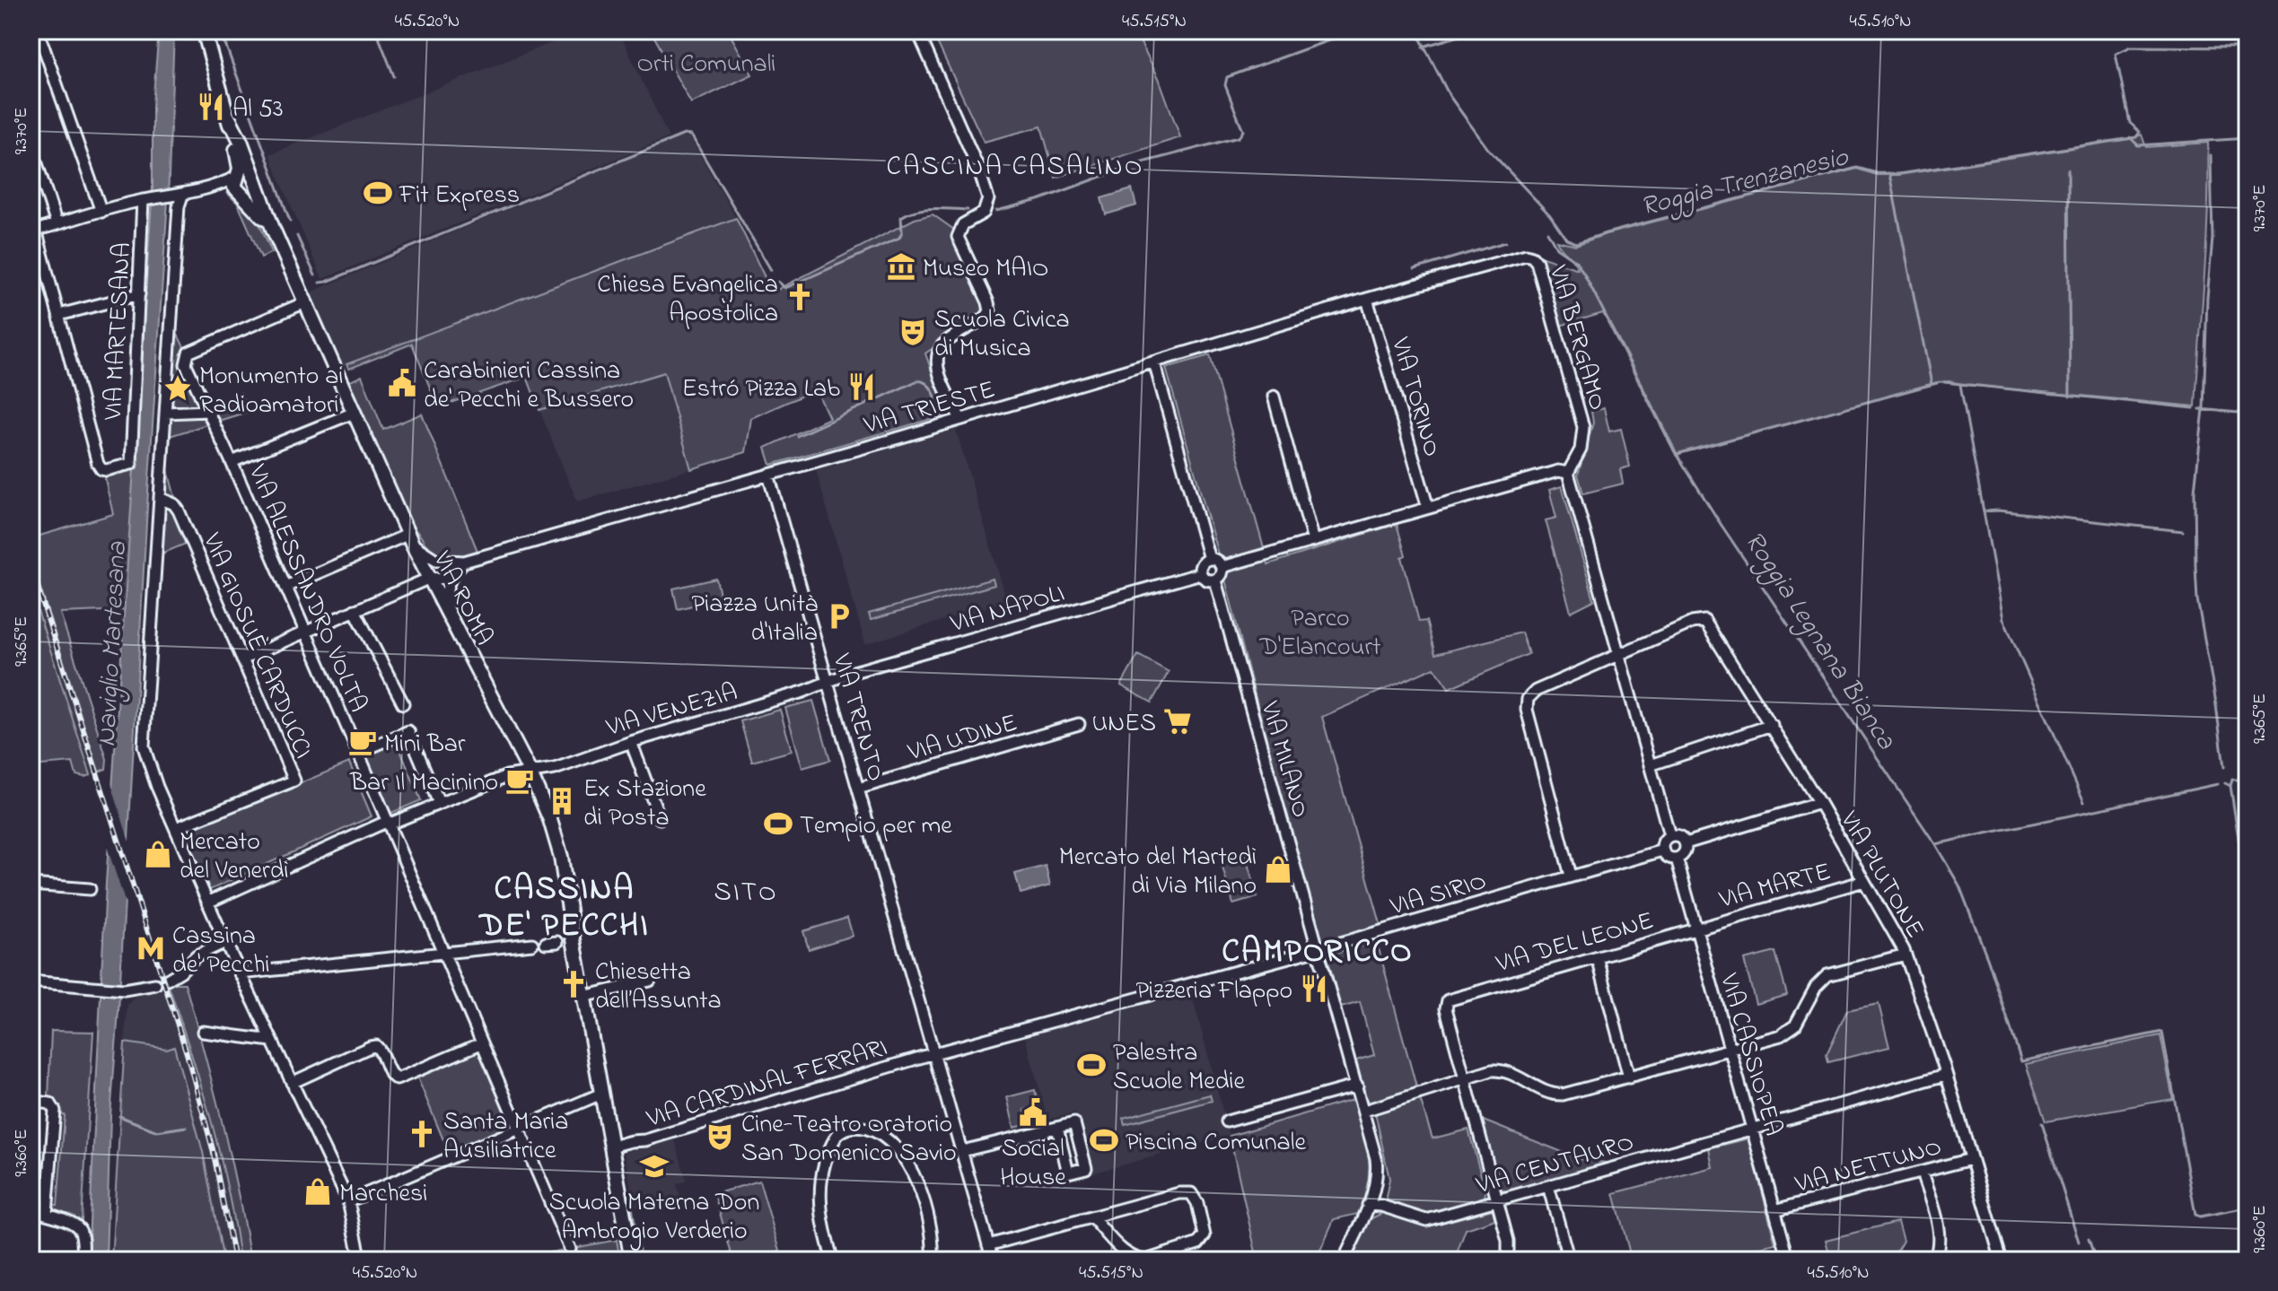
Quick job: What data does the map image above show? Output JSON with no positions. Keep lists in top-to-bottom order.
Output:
{
  "streets": {
    "main road": ["VIA ROMA"],
    "street": [
      "VIA MARTESANA",
      "VIA BERGAMO",
      "VIA TORINO",
      "VIA TRIESTE",
      "VIA ALESSANDRO VOLTA",
      "VIA NAPOLI",
      "VIA GIOSUÈ CARDUCCI",
      "VIA VENEZIA",
      "VIA TRENTO",
      "VIA UDINE",
      "VIA MILANO",
      "VIA PLUTONE",
      "VIA MARTE",
      "VIA SIRIO",
      "VIA DEL LEONE",
      "VIA CASSIOPEA",
      "VIA CARDINAL FERRARI",
      "VIA CENTAURO",
      "VIA NETTUNO"
    ]
  },
  "crossings": [
    ["VIA BERGAMO", "VIA TRIESTE"],
    ["VIA TORINO", "VIA TRIESTE"],
    ["VIA TRIESTE", "VIA ROMA"],
    ["VIA TRIESTE", "VIA TRENTO"],
    ["VIA ALESSANDRO VOLTA", "VIA ROMA"],
    ["VIA ALESSANDRO VOLTA", "VIA VENEZIA"],
    ["VIA ROMA", "VIA VENEZIA"],
    ["VIA ROMA", "VIA CARDINAL FERRARI"],
    ["VIA NAPOLI", "VIA VENEZIA"],
    ["VIA NAPOLI", "VIA TRENTO"],
    ["VIA NAPOLI", "VIA MILANO"],
    ["VIA VENEZIA", "VIA TRENTO"],
    ["VIA TRENTO", "VIA UDINE"],
    ["VIA TRENTO", "VIA SIRIO"],
    ["VIA TRENTO", "VIA CARDINAL FERRARI"],
    ["VIA MILANO", "VIA SIRIO"],
    ["VIA MILANO", "VIA CENTAURO"],
    ["VIA PLUTONE", "VIA MARTE"],
    ["VIA PLUTONE", "VIA CENTAURO"],
    ["VIA PLUTONE", "VIA NETTUNO"],
    ["VIA MARTE", "VIA DEL LEONE"],
    ["VIA MARTE", "VIA CASSIOPEA"],
    ["VIA SIRIO", "VIA CASSIOPEA"],
    ["VIA SIRIO", "VIA CARDINAL FERRARI"],
    ["VIA DEL LEONE", "VIA CASSIOPEA"],
    ["VIA CASSIOPEA", "VIA CENTAURO"],
    ["VIA CASSIOPEA", "VIA NETTUNO"]
  ],
  "districts": [
    "CASCINA CASALINO",
    "CASSINA DE' PECCHI",
    "SITO",
    "CAMPORICCO"
  ],
  "water": ["Roggia Trenzanesio", "Roggia Legnana Bianca", "Naviglio Martesana"],
  "parks": ["Orti Comunali", "Parco D'Elancourt"],
  "places": {
    "restaurant": ["Al 53", "Estró Pizza Lab", "Pizzeria Flappo"],
    "sports": [
      "Fit Express",
      "Tempio per me",
      "Palestra Scuole Medie",
      "Piscina Comunale"
    ],
    "museum": ["Museo MAIO"],
    "church": ["Chiesa Evangelica Apostolica", "Chiesetta dell’Assunta", "Santa Maria Ausiliatrice"],
    "theatre": ["Scuola Civica di Musica", "Cine-Teatro Oratorio San Domenico Savio"],
    "public building": ["Carabinieri Cassina de' Pecchi e Bussero", "Social House"],
    "place": ["Monumento ai Radioamatori"],
    "parking": ["Piazza Unità d'Italia"],
    "supermarket": ["UNES"],
    "cafe": ["Mini Bar", "Bar Il Macinino"],
    "building": ["Ex Stazione di Posta"],
    "shop": ["Mercato del Venerdì", "Mercato del Martedì di Via Milano", "Marchesi"],
    "metro station": ["Cassina de' Pecchi"],
    "school or university": ["Scuola Materna Don Ambrogio Verderio"]
  },
  "coordinates": [
    "45.520°N",
    "45.515°N",
    "45.510°N",
    "9.370°E",
    "9.365°E",
    "9.360°E"
  ]
}
